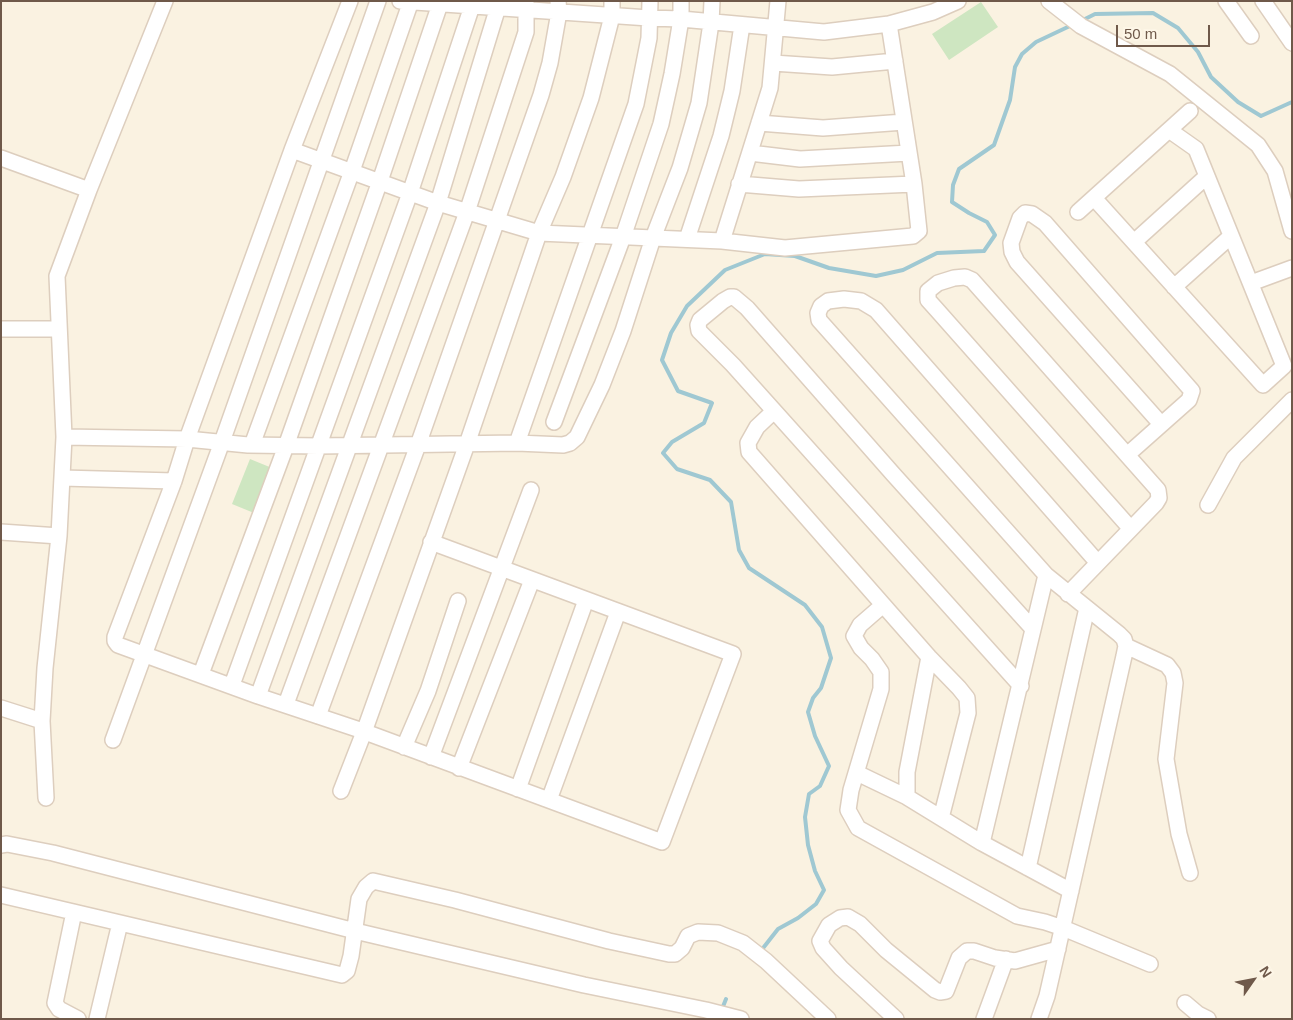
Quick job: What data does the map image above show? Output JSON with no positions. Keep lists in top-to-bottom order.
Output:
{
  "scale_bar": "50 m",
  "north": "top right"
}
